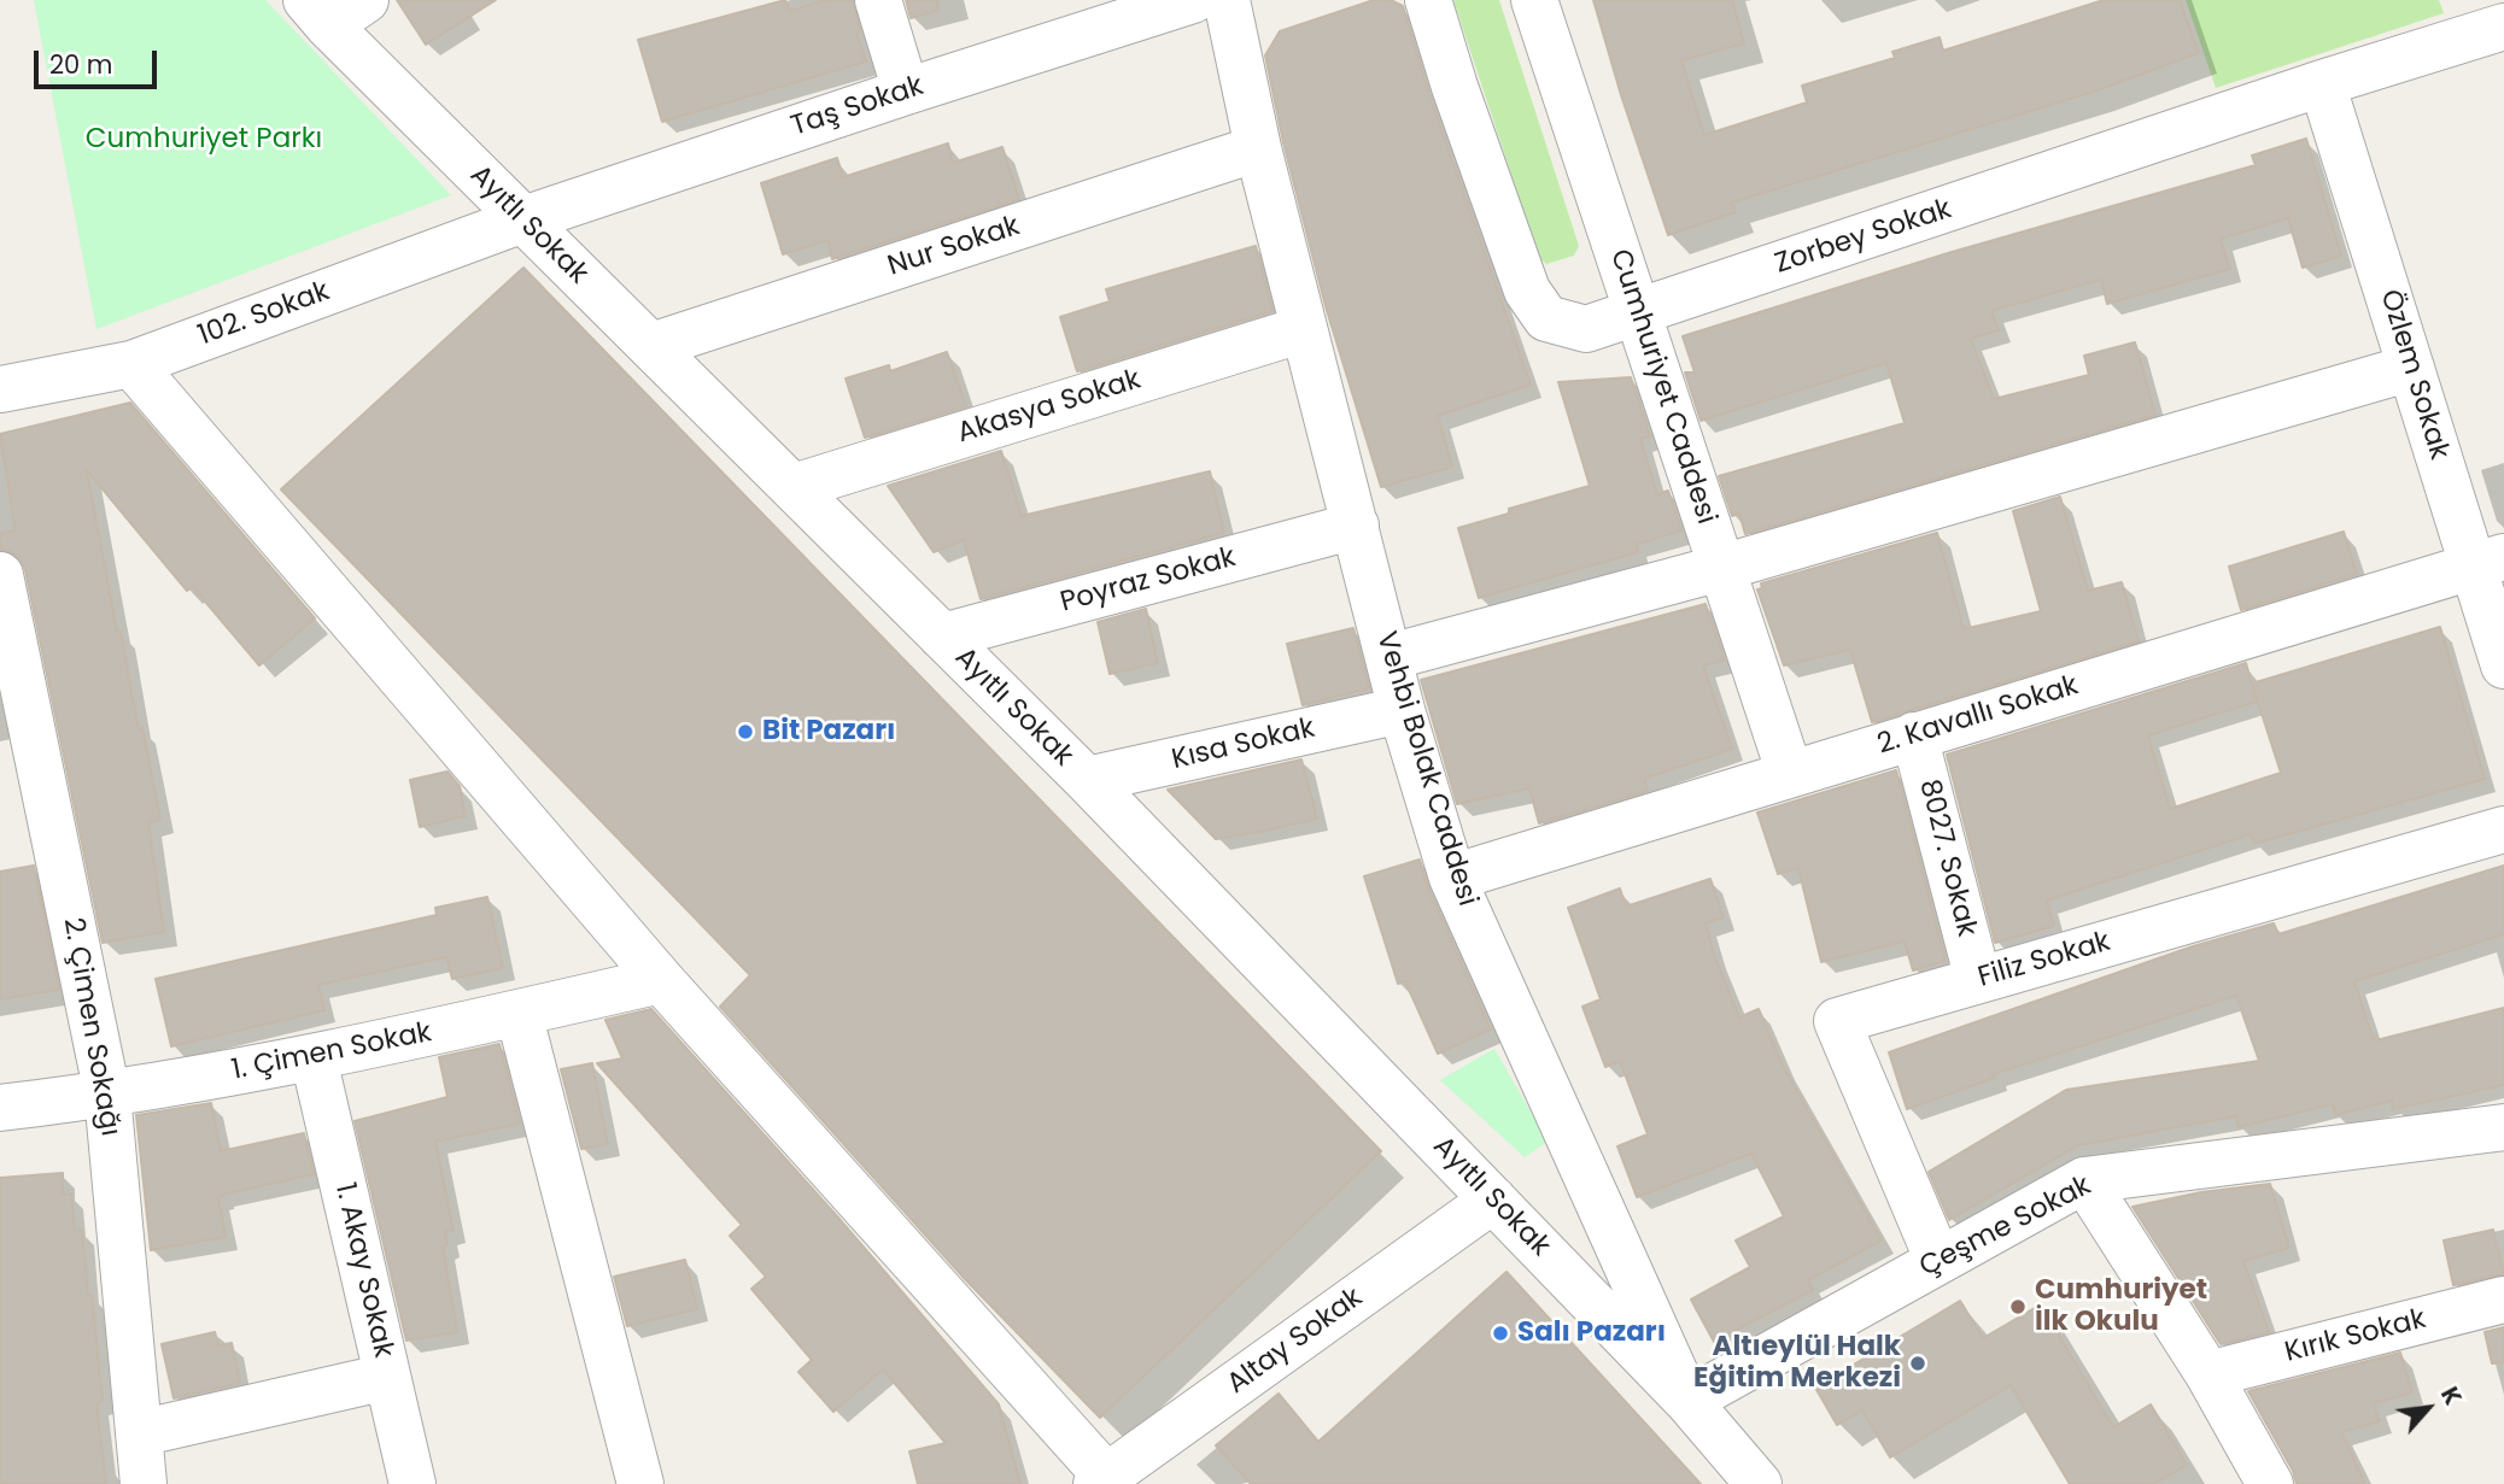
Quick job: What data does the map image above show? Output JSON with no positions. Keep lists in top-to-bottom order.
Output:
{
  "streets": {
    "street": [
      "Taş Sokak",
      "Ayıtlı Sokak",
      "Zorbey Sokak",
      "Nur Sokak",
      "102. Sokak",
      "Özlem Sokak",
      "Cumhuriyet Caddesi",
      "Akasya Sokak",
      "Poyraz Sokak",
      "2. Kavallı Sokak",
      "Kısa Sokak",
      "Vehbi Bolak Caddesi",
      "8027. Sokak",
      "Filiz Sokak",
      "2. Çimen Sokağı",
      "1. Çimen Sokak",
      "Çeşme Sokak",
      "1. Akay Sokak",
      "Kırık Sokak",
      "Altay Sokak"
    ]
  },
  "crossings": [
    ["Taş Sokak", "Ayıtlı Sokak"],
    ["Taş Sokak", "102. Sokak"],
    ["Ayıtlı Sokak", "Nur Sokak"],
    ["Ayıtlı Sokak", "102. Sokak"],
    ["Ayıtlı Sokak", "Akasya Sokak"],
    ["Ayıtlı Sokak", "Poyraz Sokak"],
    ["Ayıtlı Sokak", "Kısa Sokak"],
    ["Ayıtlı Sokak", "Vehbi Bolak Caddesi"],
    ["Ayıtlı Sokak", "Çeşme Sokak"],
    ["Ayıtlı Sokak", "Altay Sokak"],
    ["Zorbey Sokak", "Özlem Sokak"],
    ["Zorbey Sokak", "Cumhuriyet Caddesi"],
    ["Nur Sokak", "Vehbi Bolak Caddesi"],
    ["Özlem Sokak", "2. Kavallı Sokak"],
    ["Cumhuriyet Caddesi", "2. Kavallı Sokak"],
    ["Akasya Sokak", "Vehbi Bolak Caddesi"],
    ["Poyraz Sokak", "Vehbi Bolak Caddesi"],
    ["2. Kavallı Sokak", "Vehbi Bolak Caddesi"],
    ["2. Kavallı Sokak", "8027. Sokak"],
    ["Kısa Sokak", "Vehbi Bolak Caddesi"],
    ["Vehbi Bolak Caddesi", "Çeşme Sokak"],
    ["8027. Sokak", "Filiz Sokak"],
    ["Filiz Sokak", "Çeşme Sokak"],
    ["2. Çimen Sokağı", "1. Çimen Sokak"],
    ["1. Çimen Sokak", "1. Akay Sokak"]
  ],
  "parks": ["Cumhuriyet Parkı"],
  "places": [
    "Bit Pazarı",
    "Cumhuriyet İlk Okulu",
    "Salı Pazarı",
    "Altıeylül Halk Eğitim Merkezi"
  ],
  "scale_bar": "20 m",
  "north": "top right"
}
